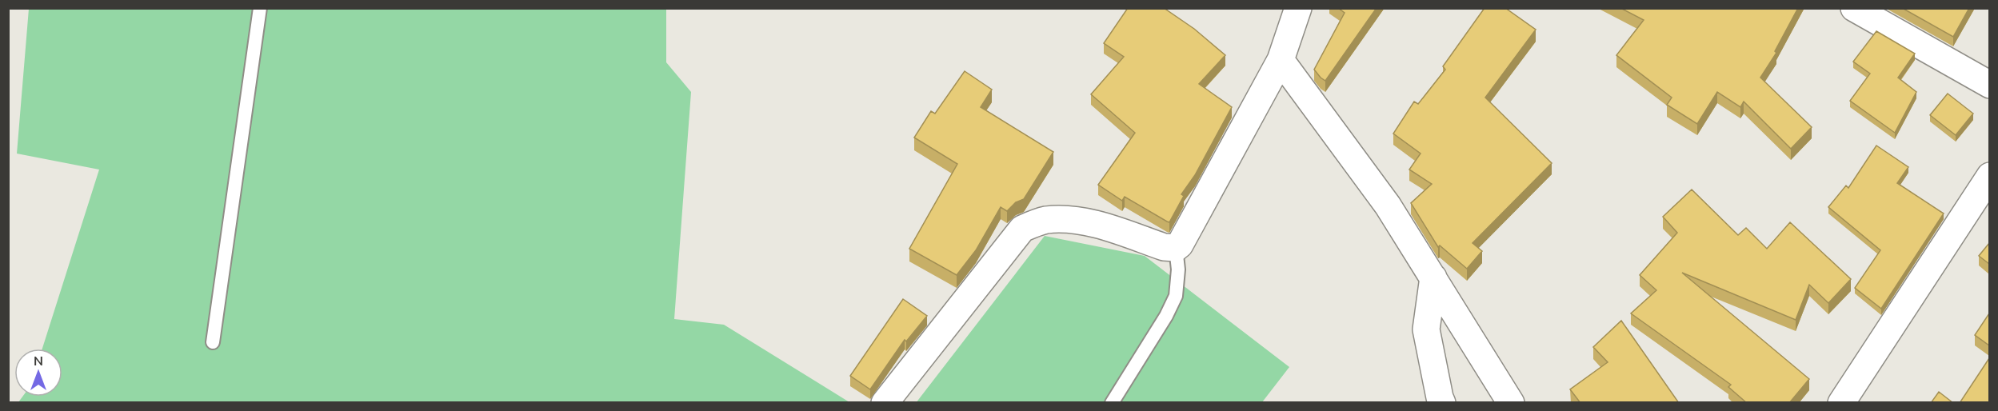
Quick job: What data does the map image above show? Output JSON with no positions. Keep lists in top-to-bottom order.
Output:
{
  "north": "top"
}
